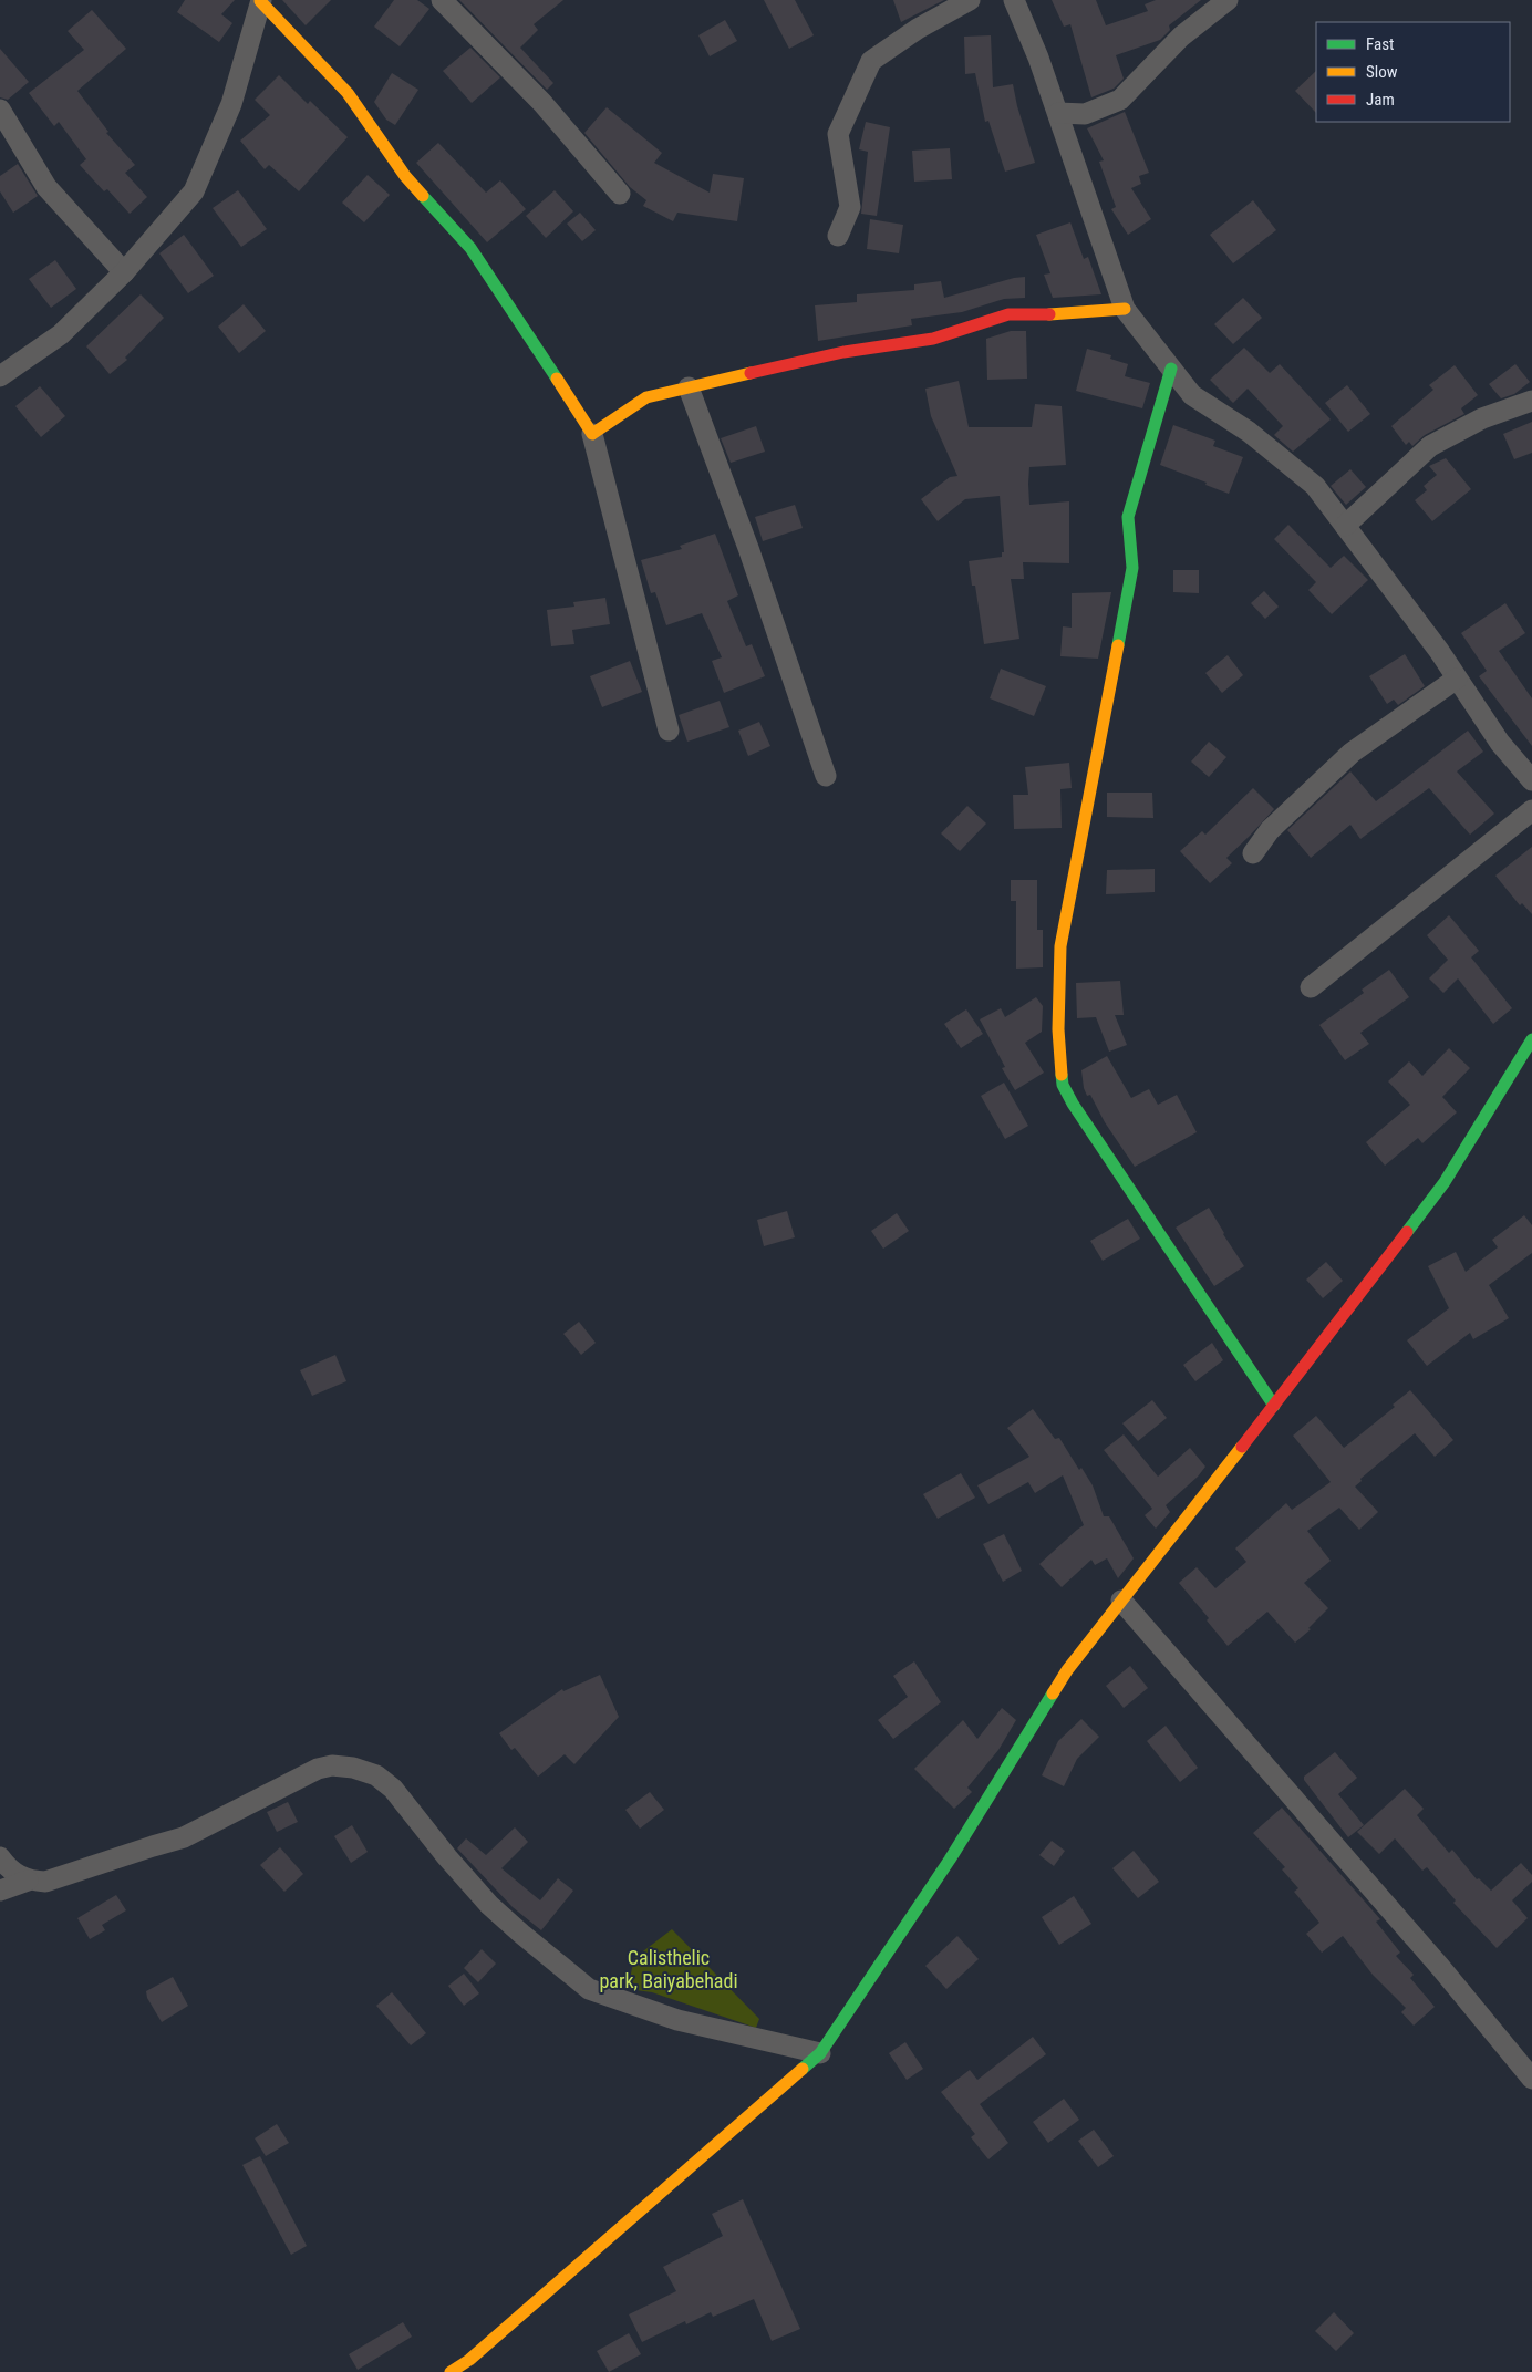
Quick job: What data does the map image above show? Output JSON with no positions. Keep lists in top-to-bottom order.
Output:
{
  "parks": ["Calisthelic park, Baiyabehadi"],
  "legend": ["Fast", "Slow", "Jam"]
}
